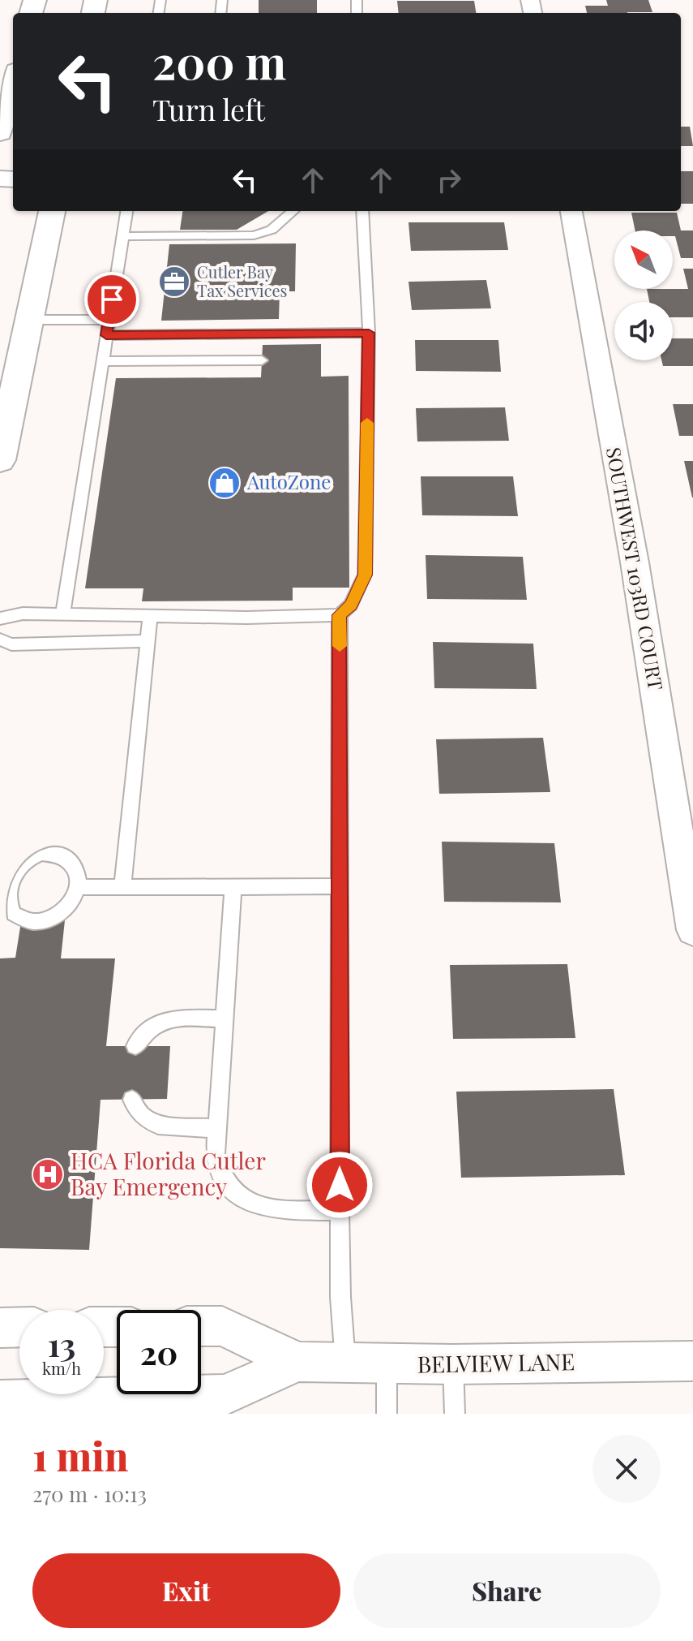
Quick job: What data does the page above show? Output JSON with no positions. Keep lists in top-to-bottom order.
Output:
{
  "streets": {
    "street": ["SOUTHWEST 103RD COURT", "BELVIEW LANE"]
  },
  "places": {
    "office": ["Cutler Bay Tax Services"],
    "shop": ["AutoZone"],
    "hospital": ["HCA Florida Cutler Bay Emergency"]
  },
  "north": "top left",
  "page": {
    "turn": ["200 m", "Turn left"],
    "speed": "13 km/h",
    "limit": "20",
    "heading": ["1 min", "270 m · 10:13"],
    "buttons": ["Exit", "Share"]
  }
}
